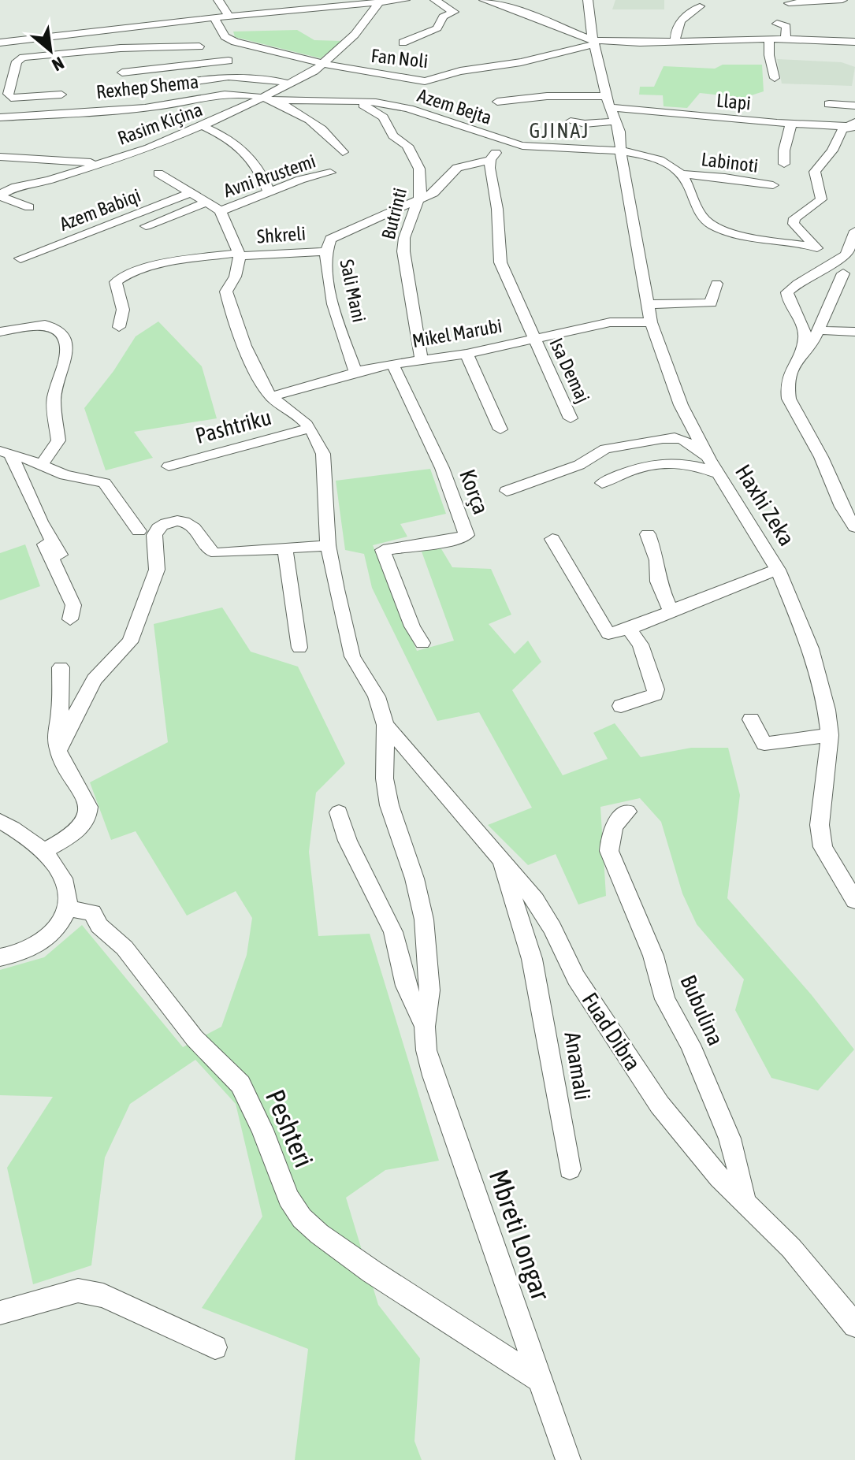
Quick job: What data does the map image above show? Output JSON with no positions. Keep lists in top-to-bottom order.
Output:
{
  "streets": {
    "street": [
      "Fan Noli",
      "Rexhep Shema",
      "Llapi",
      "Azem Bejta",
      "Rasim Kiçina",
      "Labinoti",
      "Avni Rrustemi",
      "Azem Babiqi",
      "Butrinti",
      "Shkreli",
      "Sali Mani",
      "Mikel Marubi",
      "Isa Demaj",
      "Pashtriku",
      "Korça",
      "Haxhi Zeka",
      "Bubulina",
      "Fuad Dibra",
      "Anamali",
      "Peshteri",
      "Mbreti Longar"
    ]
  },
  "crossings": [
    ["Fan Noli", "Rasim Kiçina"],
    ["Fan Noli", "Haxhi Zeka"],
    ["Rexhep Shema", "Azem Bejta"],
    ["Rexhep Shema", "Rasim Kiçina"],
    ["Llapi", "Haxhi Zeka"],
    ["Azem Bejta", "Labinoti"],
    ["Azem Bejta", "Butrinti"],
    ["Azem Bejta", "Haxhi Zeka"],
    ["Butrinti", "Sali Mani"],
    ["Butrinti", "Mikel Marubi"],
    ["Shkreli", "Sali Mani"],
    ["Sali Mani", "Mikel Marubi"],
    ["Sali Mani", "Isa Demaj"],
    ["Mikel Marubi", "Isa Demaj"],
    ["Mikel Marubi", "Korça"],
    ["Mikel Marubi", "Haxhi Zeka"],
    ["Bubulina", "Fuad Dibra"],
    ["Fuad Dibra", "Anamali"],
    ["Fuad Dibra", "Mbreti Longar"],
    ["Peshteri", "Mbreti Longar"]
  ],
  "districts": ["GJINAJ"],
  "north": "bottom right"
}
